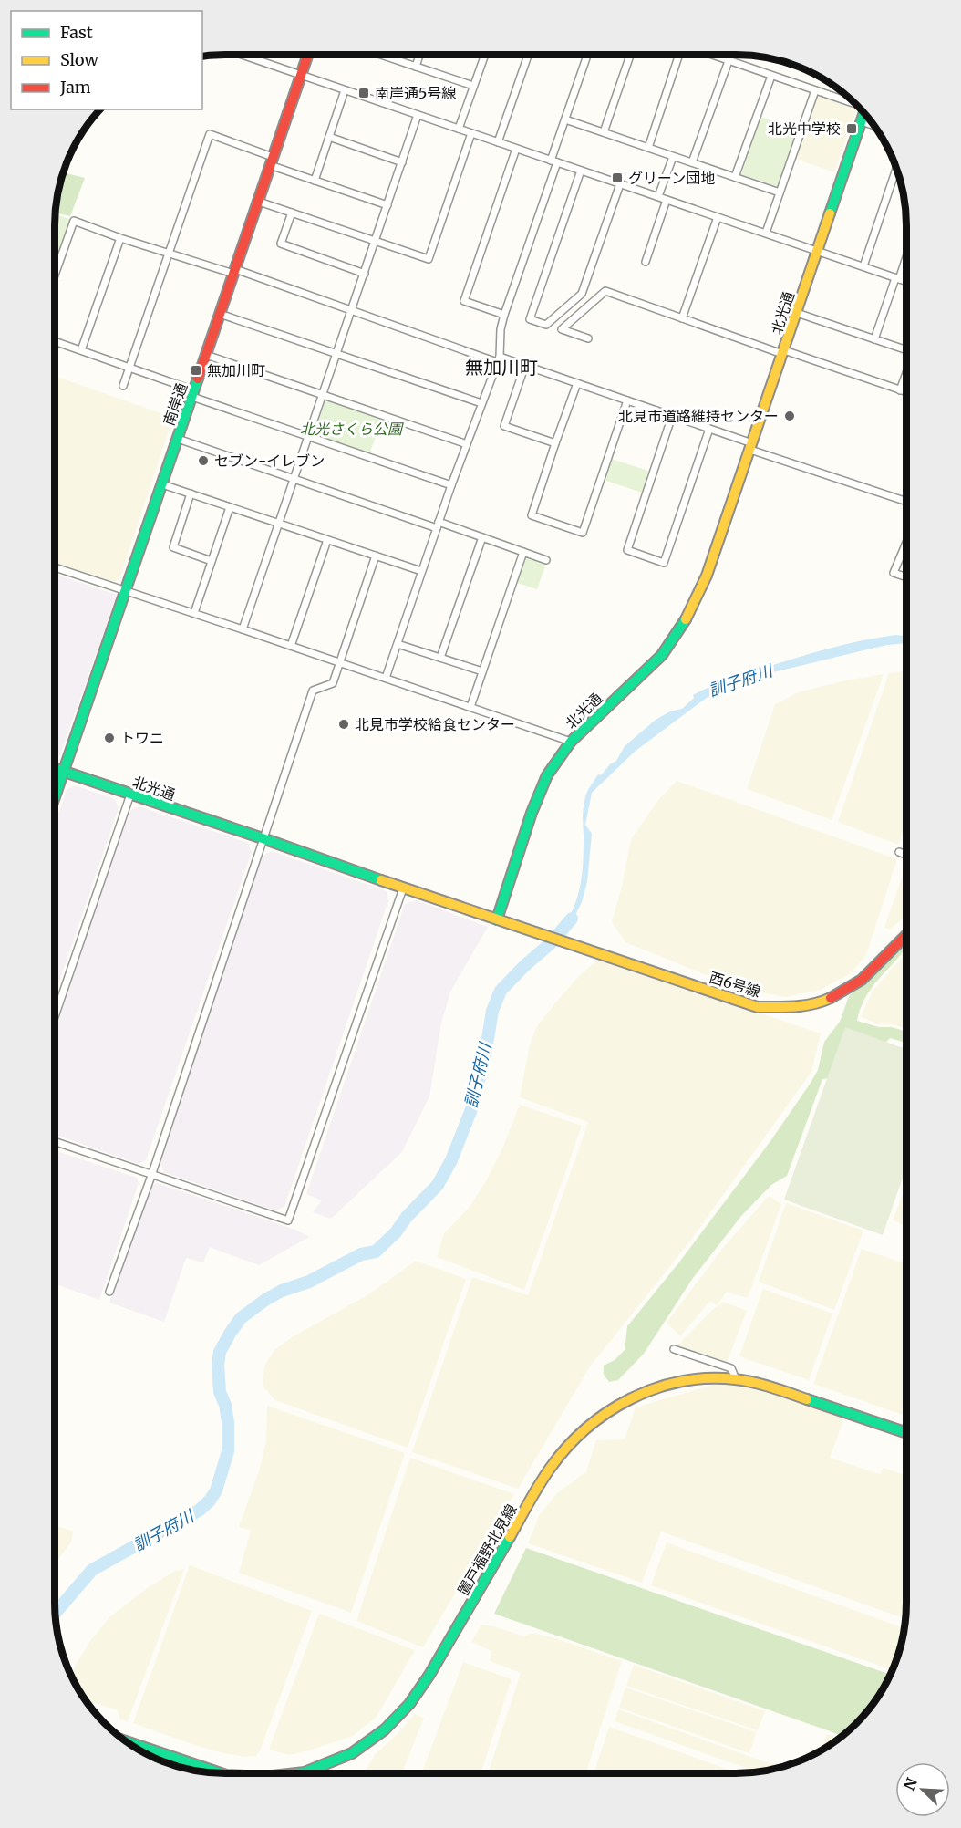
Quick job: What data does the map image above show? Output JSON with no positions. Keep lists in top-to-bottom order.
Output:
{
  "streets": {
    "street": [
      "北光通",
      "南岸通",
      "西6号線",
      "置戸福野北見線"
    ]
  },
  "crossings": [
    ["北光通", "南岸通"],
    ["北光通", "西6号線"]
  ],
  "districts": ["無加川町"],
  "water": ["訓子府川"],
  "parks": ["北光さくら公園"],
  "places": {
    "transit": [
      "南岸通5号線",
      "北光中学校",
      "グリーン団地",
      "無加川町"
    ],
    "other": [
      "北見市道路維持センター",
      "セブン-イレブン",
      "北見市学校給食センター",
      "トワニ"
    ]
  },
  "legend": ["Fast", "Slow", "Jam"],
  "north": "top left"
}
